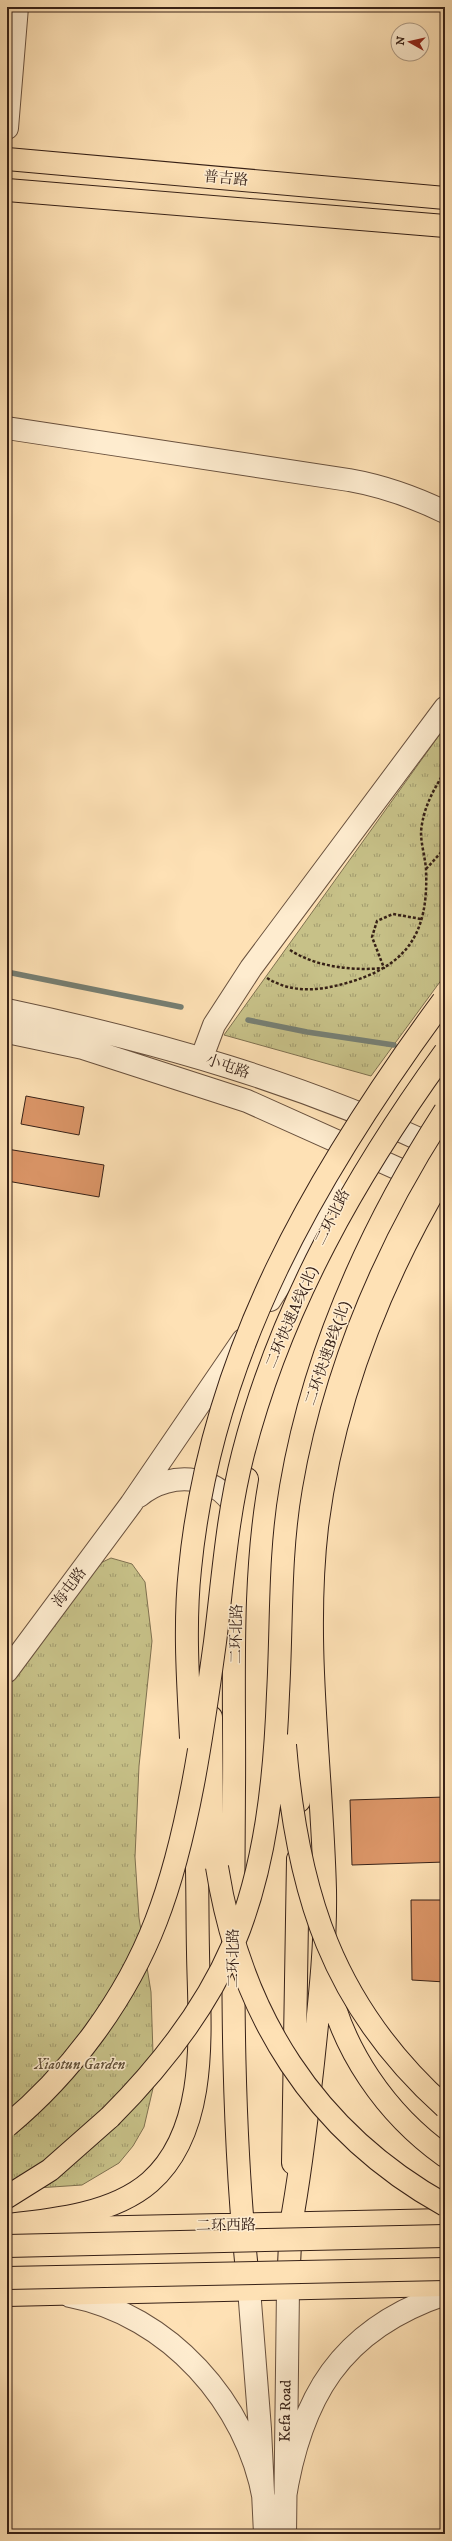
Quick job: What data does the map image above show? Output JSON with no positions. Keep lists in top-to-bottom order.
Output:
{
  "streets": {
    "main road": [
      "普吉路",
      "二环北路",
      "二环快速A线(北)",
      "二环快速B线(北)",
      "二环西路"
    ],
    "street": ["小屯路", "海屯路", "Kefa Road"]
  },
  "crossings": [
    ["小屯路", "二环北路"],
    ["二环北路", "二环西路"],
    ["二环北路", "Kefa Road"]
  ],
  "parks": ["Xiaotun Garden"],
  "north": "left"
}
